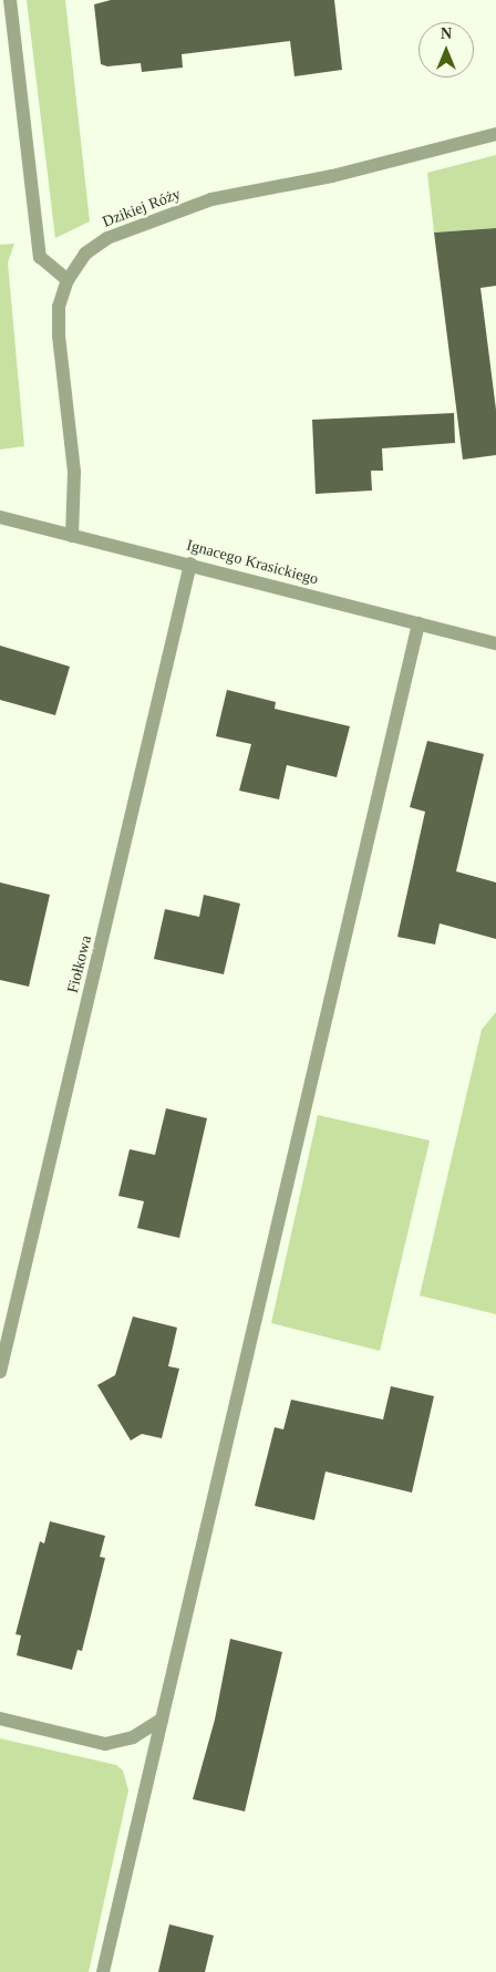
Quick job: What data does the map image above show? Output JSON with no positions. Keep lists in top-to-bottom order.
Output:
{
  "streets": {
    "street": ["Dzikiej Róży", "Ignacego Krasickiego", "Fiołkowa"]
  },
  "crossings": [
    ["Dzikiej Róży", "Ignacego Krasickiego"],
    ["Ignacego Krasickiego", "Fiołkowa"]
  ],
  "north": "top"
}
